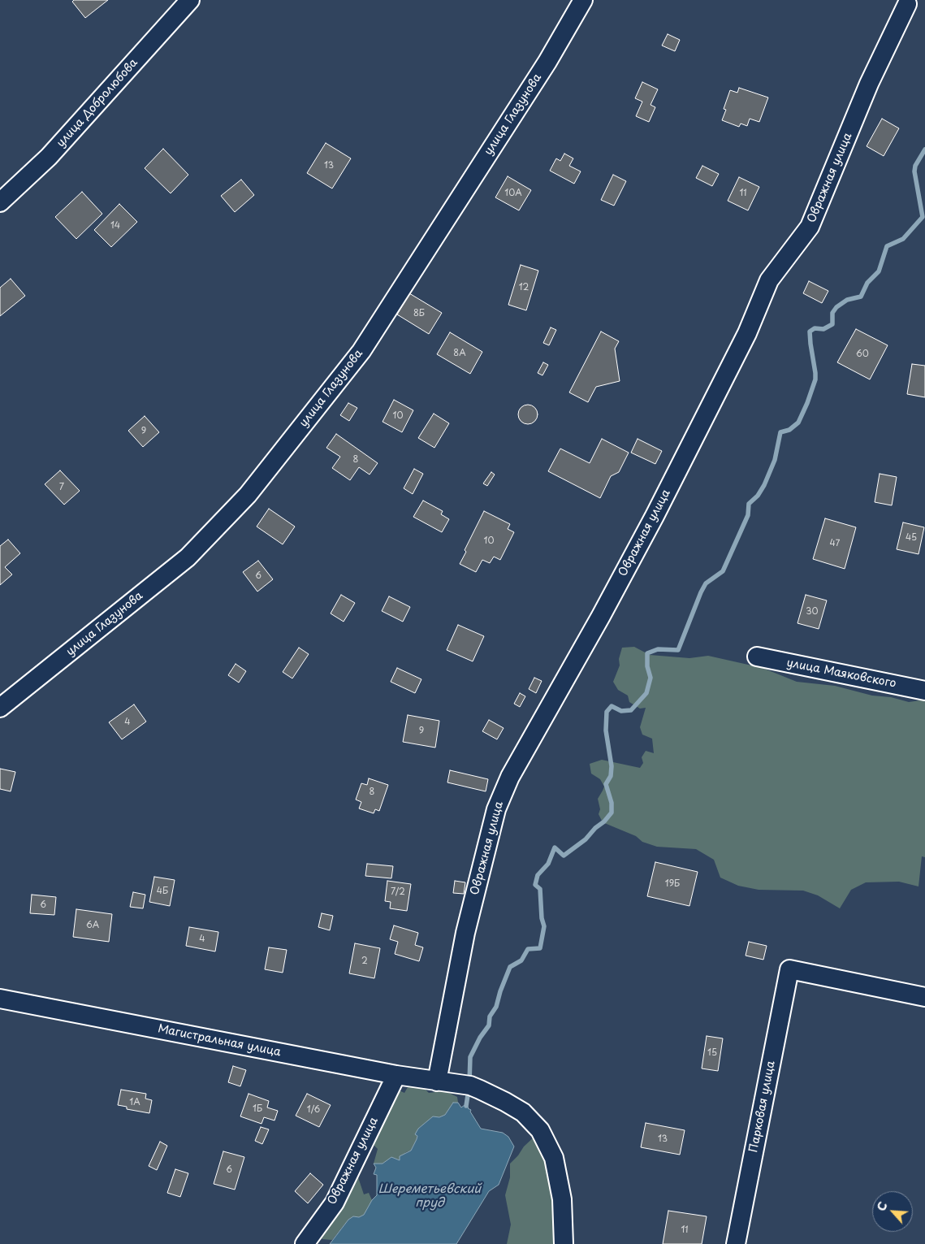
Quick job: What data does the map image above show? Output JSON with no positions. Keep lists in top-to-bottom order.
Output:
{
  "streets": {
    "street": [
      "улица Добролюбова",
      "улица Глазунова",
      "Овражная улица",
      "улица Маяковского",
      "Магистральная улица",
      "Парковая улица"
    ]
  },
  "crossings": [
    ["Овражная улица", "Магистральная улица"]
  ],
  "water": ["Шереметьевский пруд"],
  "house_numbers": [
    "13",
    "10А",
    "11",
    "14",
    "12",
    "8Б",
    "8А",
    "60",
    "10",
    "9",
    "8",
    "7",
    "45",
    "10",
    "47",
    "6",
    "30",
    "4",
    "9",
    "8",
    "19Б",
    "4Б",
    "7/2",
    "6",
    "6А",
    "4",
    "2",
    "15",
    "1А",
    "1Б",
    "1/6",
    "13",
    "6",
    "11"
  ],
  "north": "top left"
}
